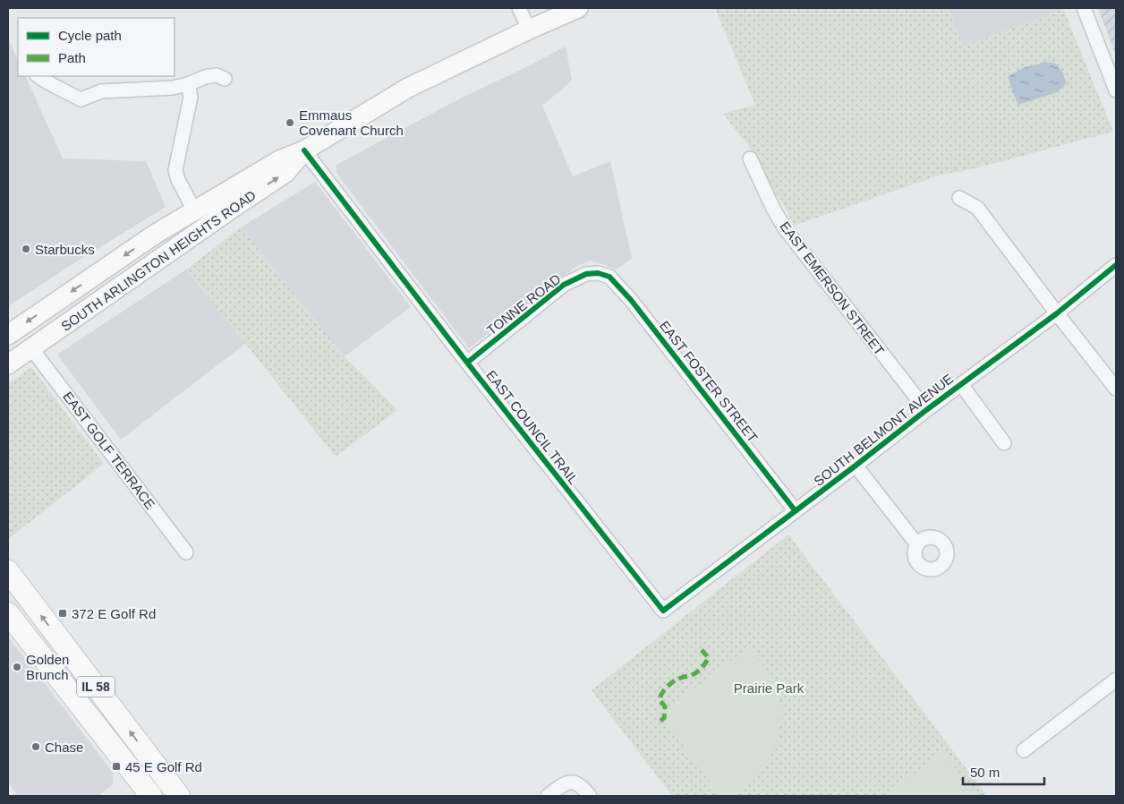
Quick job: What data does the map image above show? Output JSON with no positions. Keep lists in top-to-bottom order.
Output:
{
  "streets": {
    "main road": ["SOUTH ARLINGTON HEIGHTS ROAD", "IL 58"],
    "street": [
      "EAST EMERSON STREET",
      "TONNE ROAD",
      "EAST FOSTER STREET",
      "EAST COUNCIL TRAIL",
      "SOUTH BELMONT AVENUE",
      "EAST GOLF TERRACE"
    ]
  },
  "crossings": [
    ["SOUTH ARLINGTON HEIGHTS ROAD", "EAST COUNCIL TRAIL"],
    ["SOUTH ARLINGTON HEIGHTS ROAD", "EAST GOLF TERRACE"],
    ["EAST EMERSON STREET", "SOUTH BELMONT AVENUE"],
    ["TONNE ROAD", "EAST FOSTER STREET"],
    ["TONNE ROAD", "EAST COUNCIL TRAIL"],
    ["EAST FOSTER STREET", "SOUTH BELMONT AVENUE"],
    ["EAST COUNCIL TRAIL", "SOUTH BELMONT AVENUE"]
  ],
  "parks": ["Prairie Park"],
  "places": {
    "other": [
      "Emmaus Covenant Church",
      "Starbucks",
      "Golden Brunch",
      "Chase"
    ],
    "transit": ["372 E Golf Rd", "45 E Golf Rd"]
  },
  "legend": ["Cycle path", "Path"],
  "scale_bar": "50 m"
}
